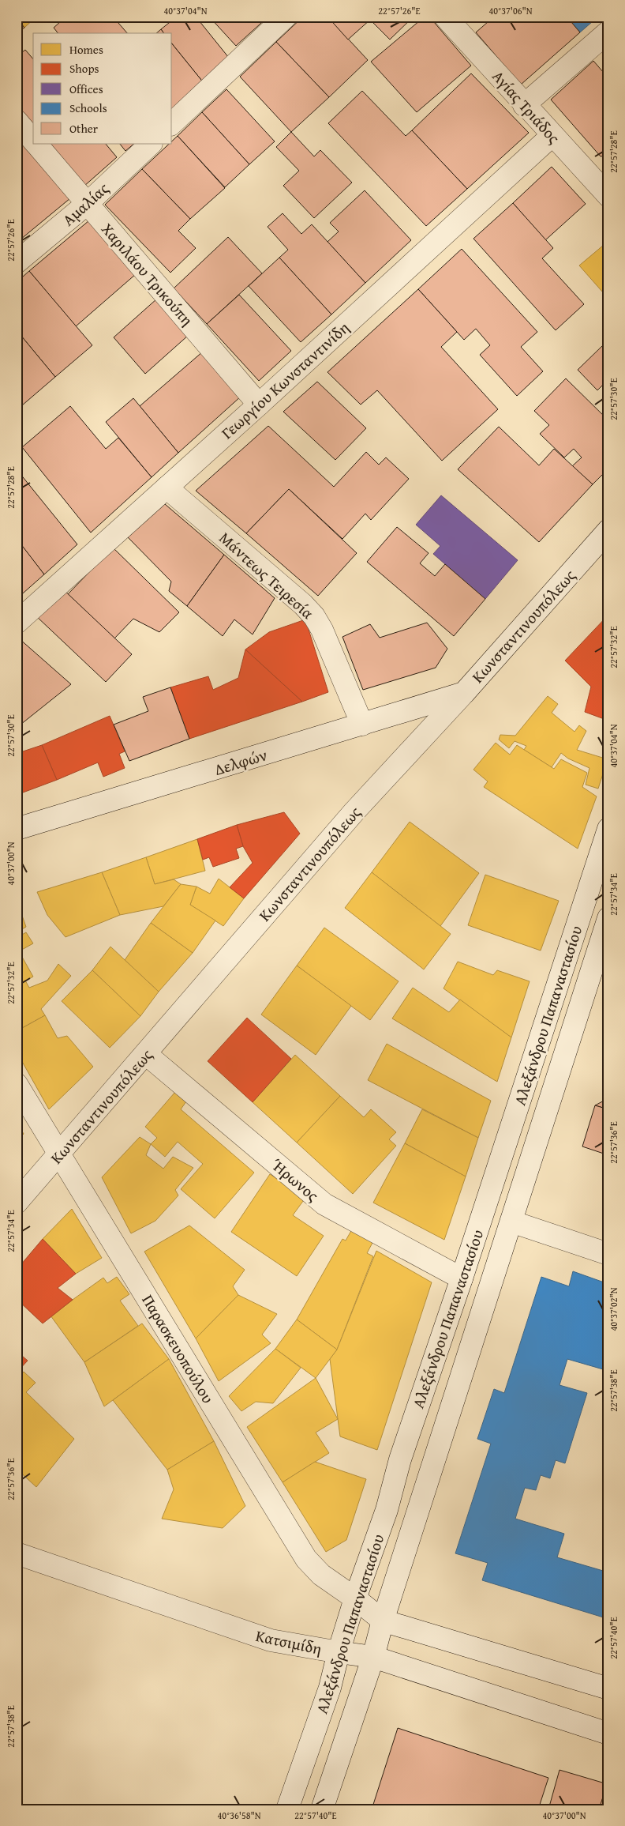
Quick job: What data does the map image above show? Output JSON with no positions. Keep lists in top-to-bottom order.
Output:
{
  "streets": {
    "street": [
      "Αγίας Τριάδος",
      "Αμαλίας",
      "Χαριλάου Τρικούπη",
      "Γεωργίου Κωνσταντινίδη",
      "Μάντεως Τειρεσία",
      "Κωνσταντινουπόλεως",
      "Δελφών",
      "Αλεξάνδρου Παπαναστασίου",
      "Ήρωνος",
      "Παρασκευοπούλου",
      "Κατσιμίδη"
    ]
  },
  "crossings": [
    ["Αγίας Τριάδος", "Γεωργίου Κωνσταντινίδη"],
    ["Αμαλίας", "Χαριλάου Τρικούπη"],
    ["Χαριλάου Τρικούπη", "Γεωργίου Κωνσταντινίδη"],
    ["Γεωργίου Κωνσταντινίδη", "Μάντεως Τειρεσία"],
    ["Μάντεως Τειρεσία", "Δελφών"],
    ["Κωνσταντινουπόλεως", "Δελφών"],
    ["Κωνσταντινουπόλεως", "Ήρωνος"],
    ["Κωνσταντινουπόλεως", "Παρασκευοπούλου"],
    ["Αλεξάνδρου Παπαναστασίου", "Ήρωνος"],
    ["Αλεξάνδρου Παπαναστασίου", "Παρασκευοπούλου"],
    ["Αλεξάνδρου Παπαναστασίου", "Κατσιμίδη"]
  ],
  "legend": [
    "Homes",
    "Shops",
    "Offices",
    "Schools",
    "Other"
  ],
  "coordinates": [
    "40°37'04\"N",
    "22°57'26\"E",
    "40°37'06\"N",
    "22°57'28\"E",
    "22°57'30\"E",
    "22°57'32\"E",
    "40°37'00\"N",
    "22°57'34\"E",
    "22°57'36\"E",
    "40°37'02\"N",
    "22°57'38\"E",
    "22°57'40\"E",
    "40°36'58\"N"
  ]
}
